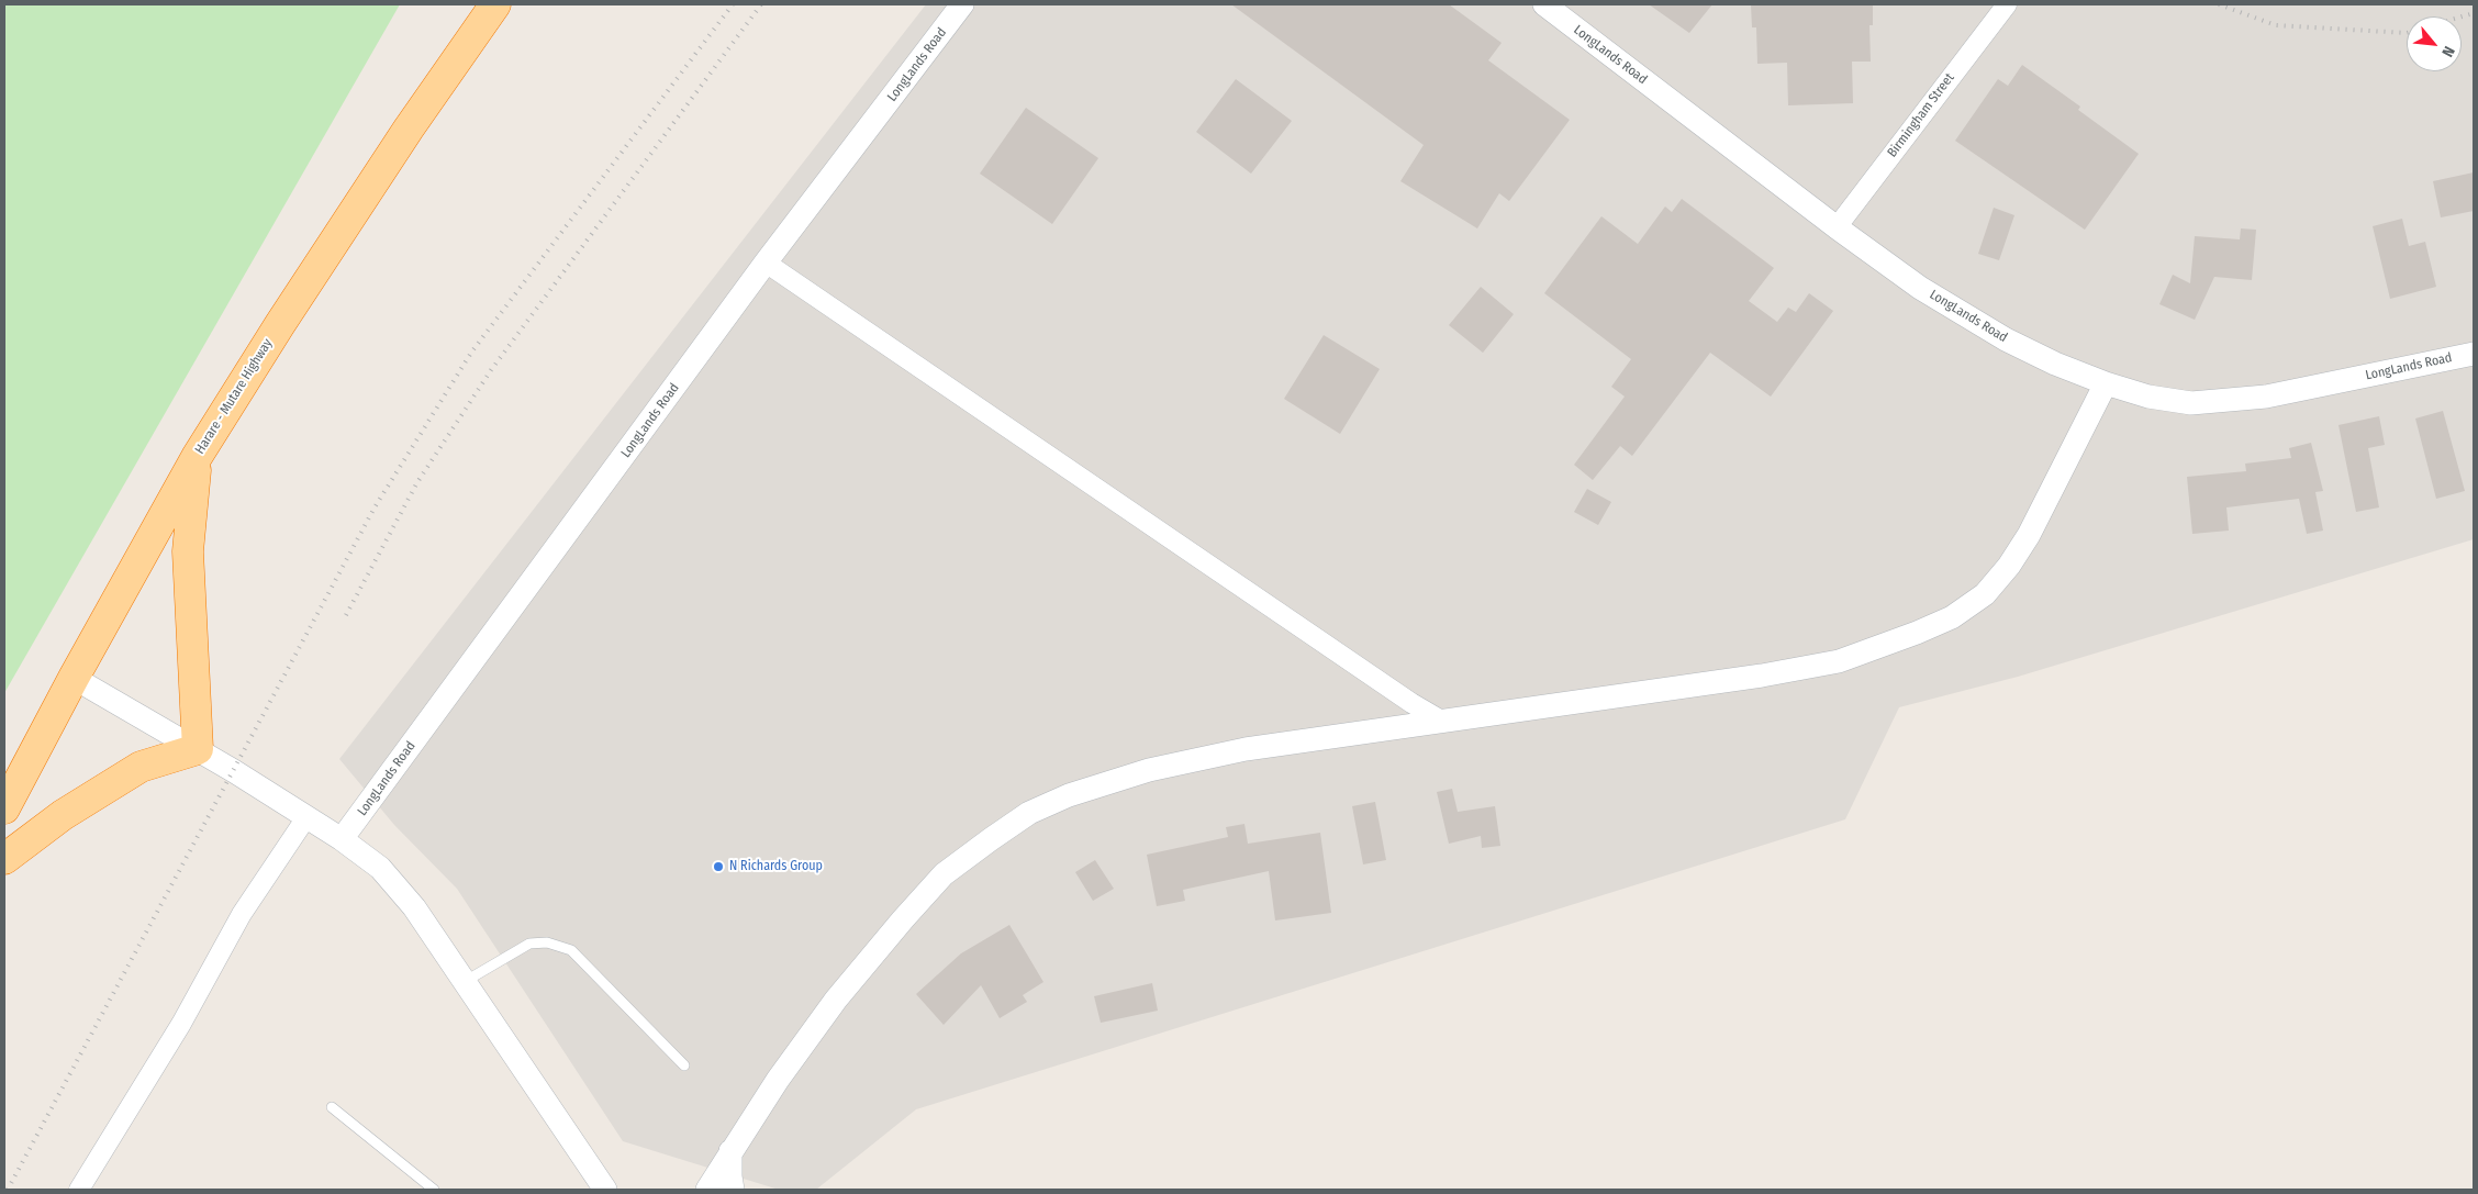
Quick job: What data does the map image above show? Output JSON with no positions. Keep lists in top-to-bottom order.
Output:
{
  "streets": {
    "highway": ["Harare - Mutare Highway"],
    "street": ["LongLands Road", "Birmingham Street"]
  },
  "crossings": [
    ["LongLands Road", "Birmingham Street"]
  ],
  "places": ["N Richards Group"],
  "north": "bottom right"
}
